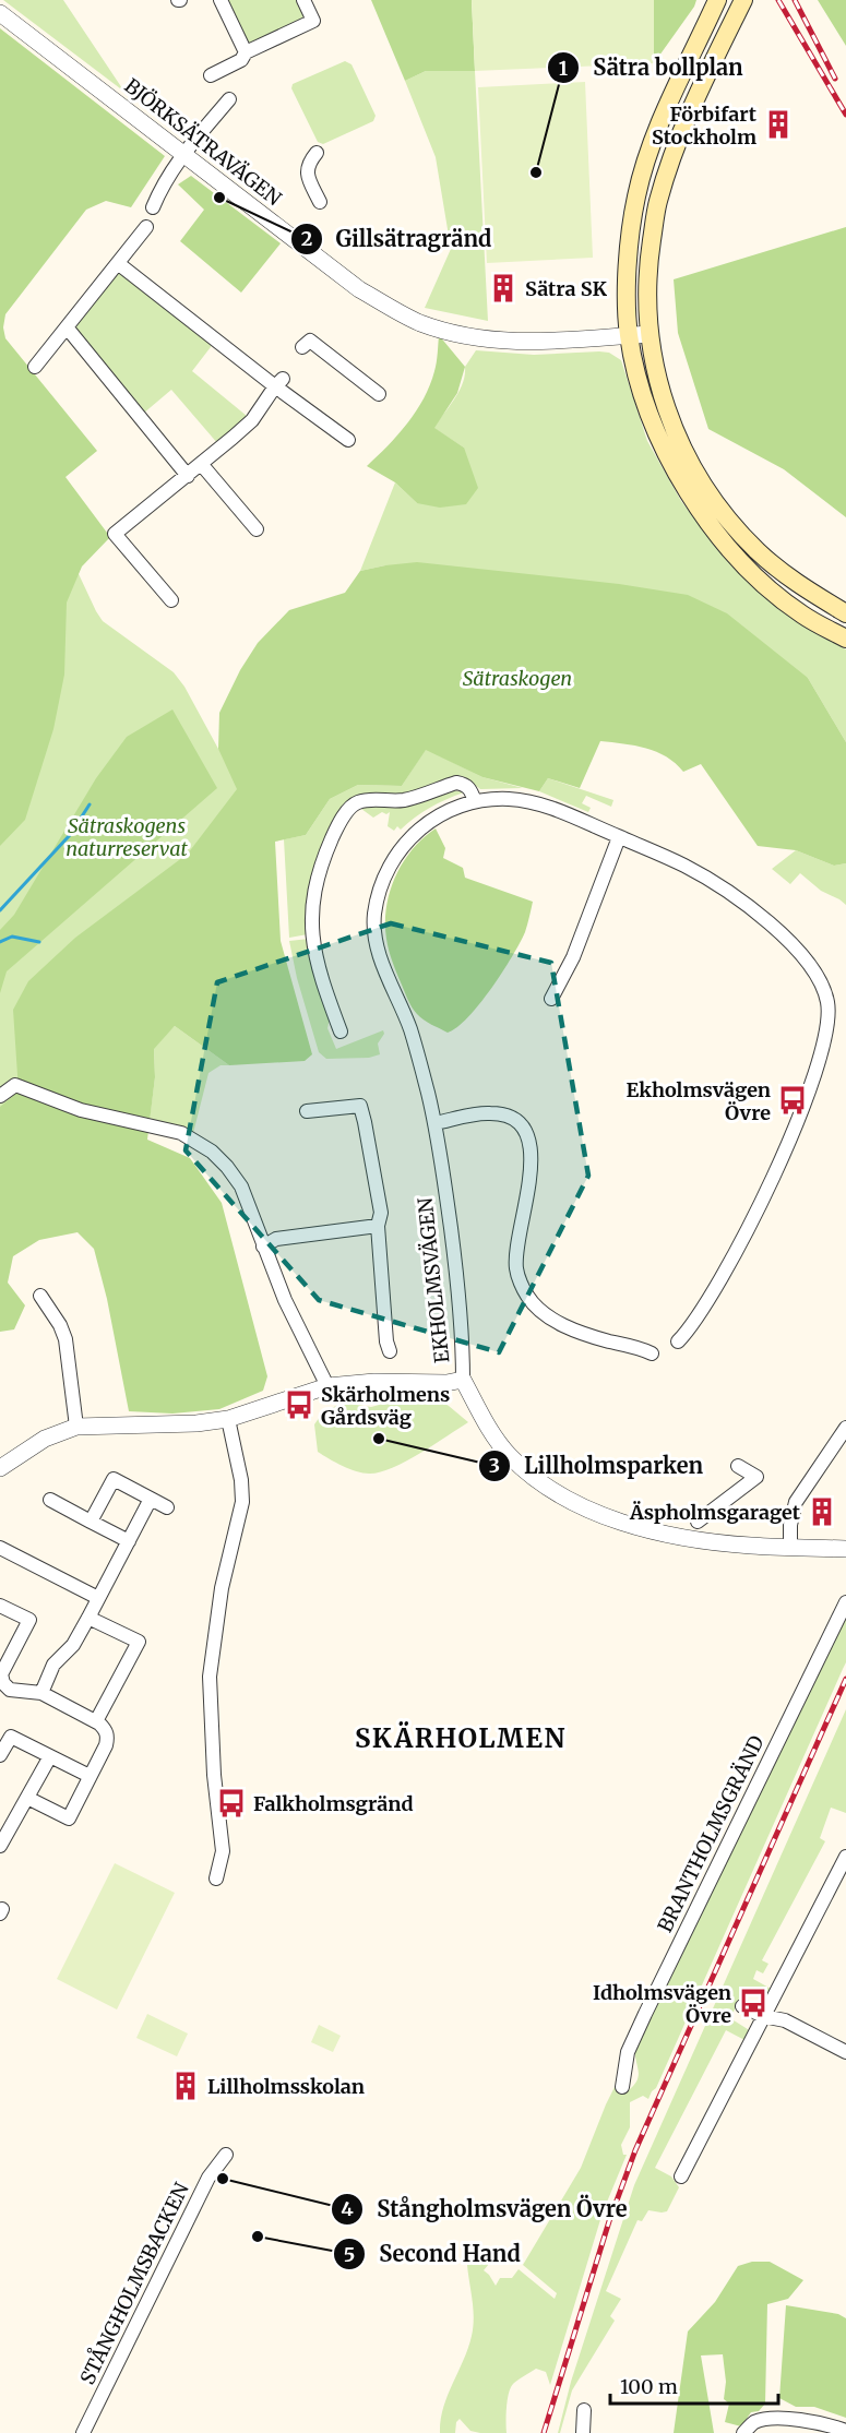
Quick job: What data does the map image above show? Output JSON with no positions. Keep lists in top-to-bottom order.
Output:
{
  "streets": {
    "street": [
      "BJÖRKSÄTRAVÄGEN",
      "EKHOLMSVÄGEN",
      "BRANTHOLMSGRÄND",
      "STÅNGHOLMSBACKEN"
    ]
  },
  "districts": ["SKÄRHOLMEN"],
  "parks": ["Sätraskogen", "Sätraskogens naturreservat"],
  "places": {
    "building": [
      "Förbifart Stockholm",
      "Sätra SK",
      "Äspholmsgaraget",
      "Lillholmsskolan"
    ],
    "other": [
      "Sätra bollplan",
      "Gillsätragränd",
      "Lillholmsparken",
      "Stångholmsvägen Övre",
      "Second Hand"
    ],
    "bus stop": [
      "Ekholmsvägen Övre",
      "Skärholmens Gårdsväg",
      "Falkholmsgränd",
      "Idholmsvägen Övre"
    ]
  },
  "scale_bar": "100 m"
}
